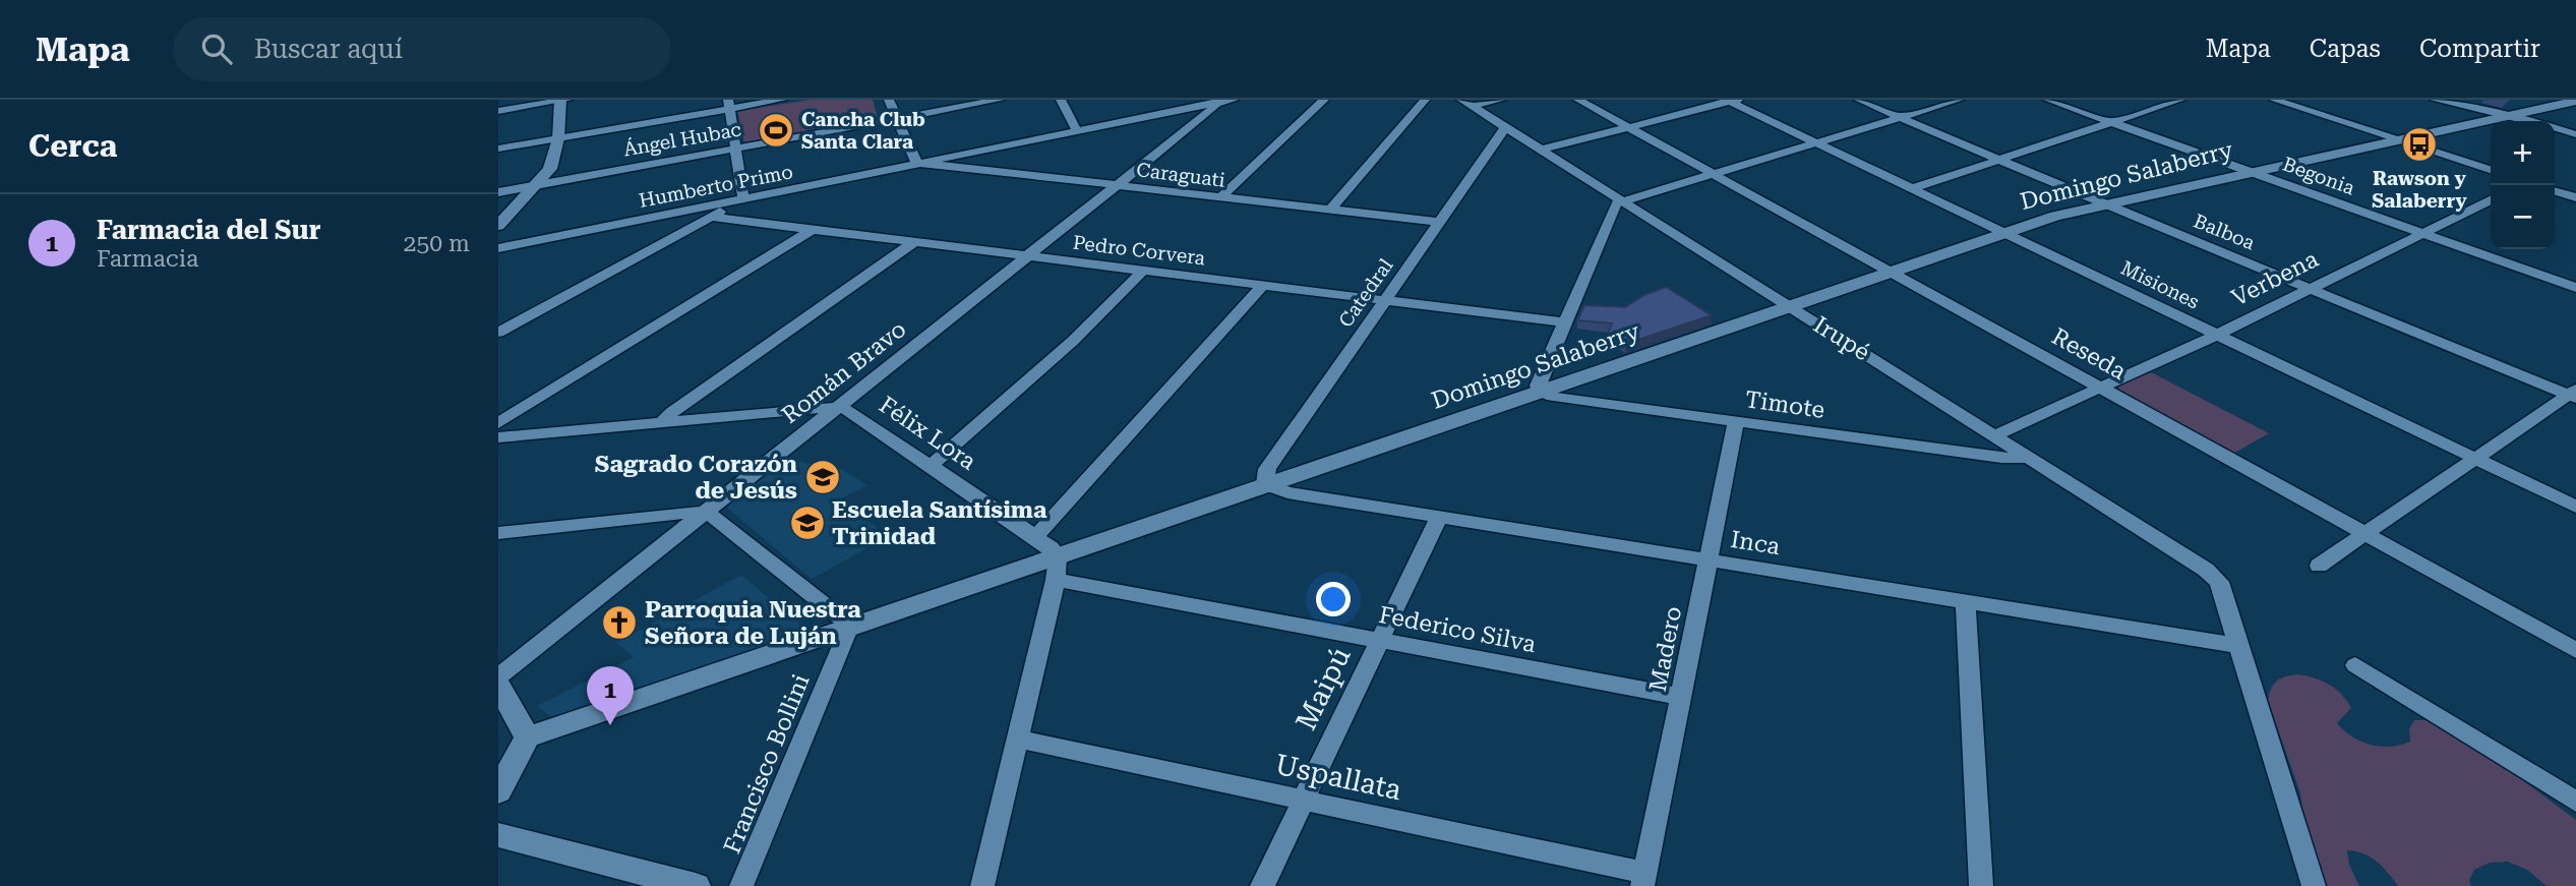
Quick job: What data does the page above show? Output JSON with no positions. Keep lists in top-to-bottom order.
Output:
{
  "streets": {
    "street": [
      "Ángel Hubac",
      "Caraguati",
      "Domingo Salaberry",
      "Begonia",
      "Humberto Primo",
      "Balboa",
      "Pedro Corvera",
      "Verbena",
      "Misiones",
      "Catedral",
      "Irupé",
      "Reseda",
      "Román Bravo",
      "Timote",
      "Félix Lora",
      "Inca",
      "Federico Silva",
      "Madero",
      "Maipú",
      "Francisco Bollini",
      "Uspallata"
    ]
  },
  "crossings": [
    ["Caraguati", "Humberto Primo"],
    ["Caraguati", "Catedral"],
    ["Caraguati", "Román Bravo"],
    ["Domingo Salaberry", "Begonia"],
    ["Domingo Salaberry", "Balboa"],
    ["Domingo Salaberry", "Misiones"],
    ["Domingo Salaberry", "Catedral"],
    ["Domingo Salaberry", "Irupé"],
    ["Domingo Salaberry", "Reseda"],
    ["Domingo Salaberry", "Timote"],
    ["Domingo Salaberry", "Félix Lora"],
    ["Domingo Salaberry", "Inca"],
    ["Domingo Salaberry", "Francisco Bollini"],
    ["Begonia", "Verbena"],
    ["Humberto Primo", "Román Bravo"],
    ["Balboa", "Verbena"],
    ["Pedro Corvera", "Catedral"],
    ["Pedro Corvera", "Román Bravo"],
    ["Verbena", "Misiones"],
    ["Verbena", "Irupé"],
    ["Verbena", "Reseda"],
    ["Catedral", "Irupé"],
    ["Catedral", "Inca"],
    ["Irupé", "Timote"],
    ["Irupé", "Inca"],
    ["Román Bravo", "Félix Lora"],
    ["Timote", "Madero"],
    ["Inca", "Madero"],
    ["Inca", "Maipú"],
    ["Federico Silva", "Madero"],
    ["Federico Silva", "Maipú"],
    ["Madero", "Uspallata"],
    ["Maipú", "Uspallata"]
  ],
  "places": {
    "sports": ["Cancha Club Santa Clara"],
    "bus stop": ["Rawson y Salaberry"],
    "school or university": ["Sagrado Corazón de Jesús", "Escuela Santísima Trinidad"],
    "church": ["Parroquia Nuestra Señora de Luján"]
  },
  "page": {
    "header": "Mapa",
    "search": "Buscar aquí",
    "nav": ["Mapa", "Capas", "Compartir"],
    "heading": "Cerca",
    "map_buttons": ["+", "−"],
    "list": [
      {
        "mark": "1",
        "name": "Farmacia del Sur",
        "note": "Farmacia",
        "value": "250 m"
      }
    ],
    "pins": "1"
  }
}
